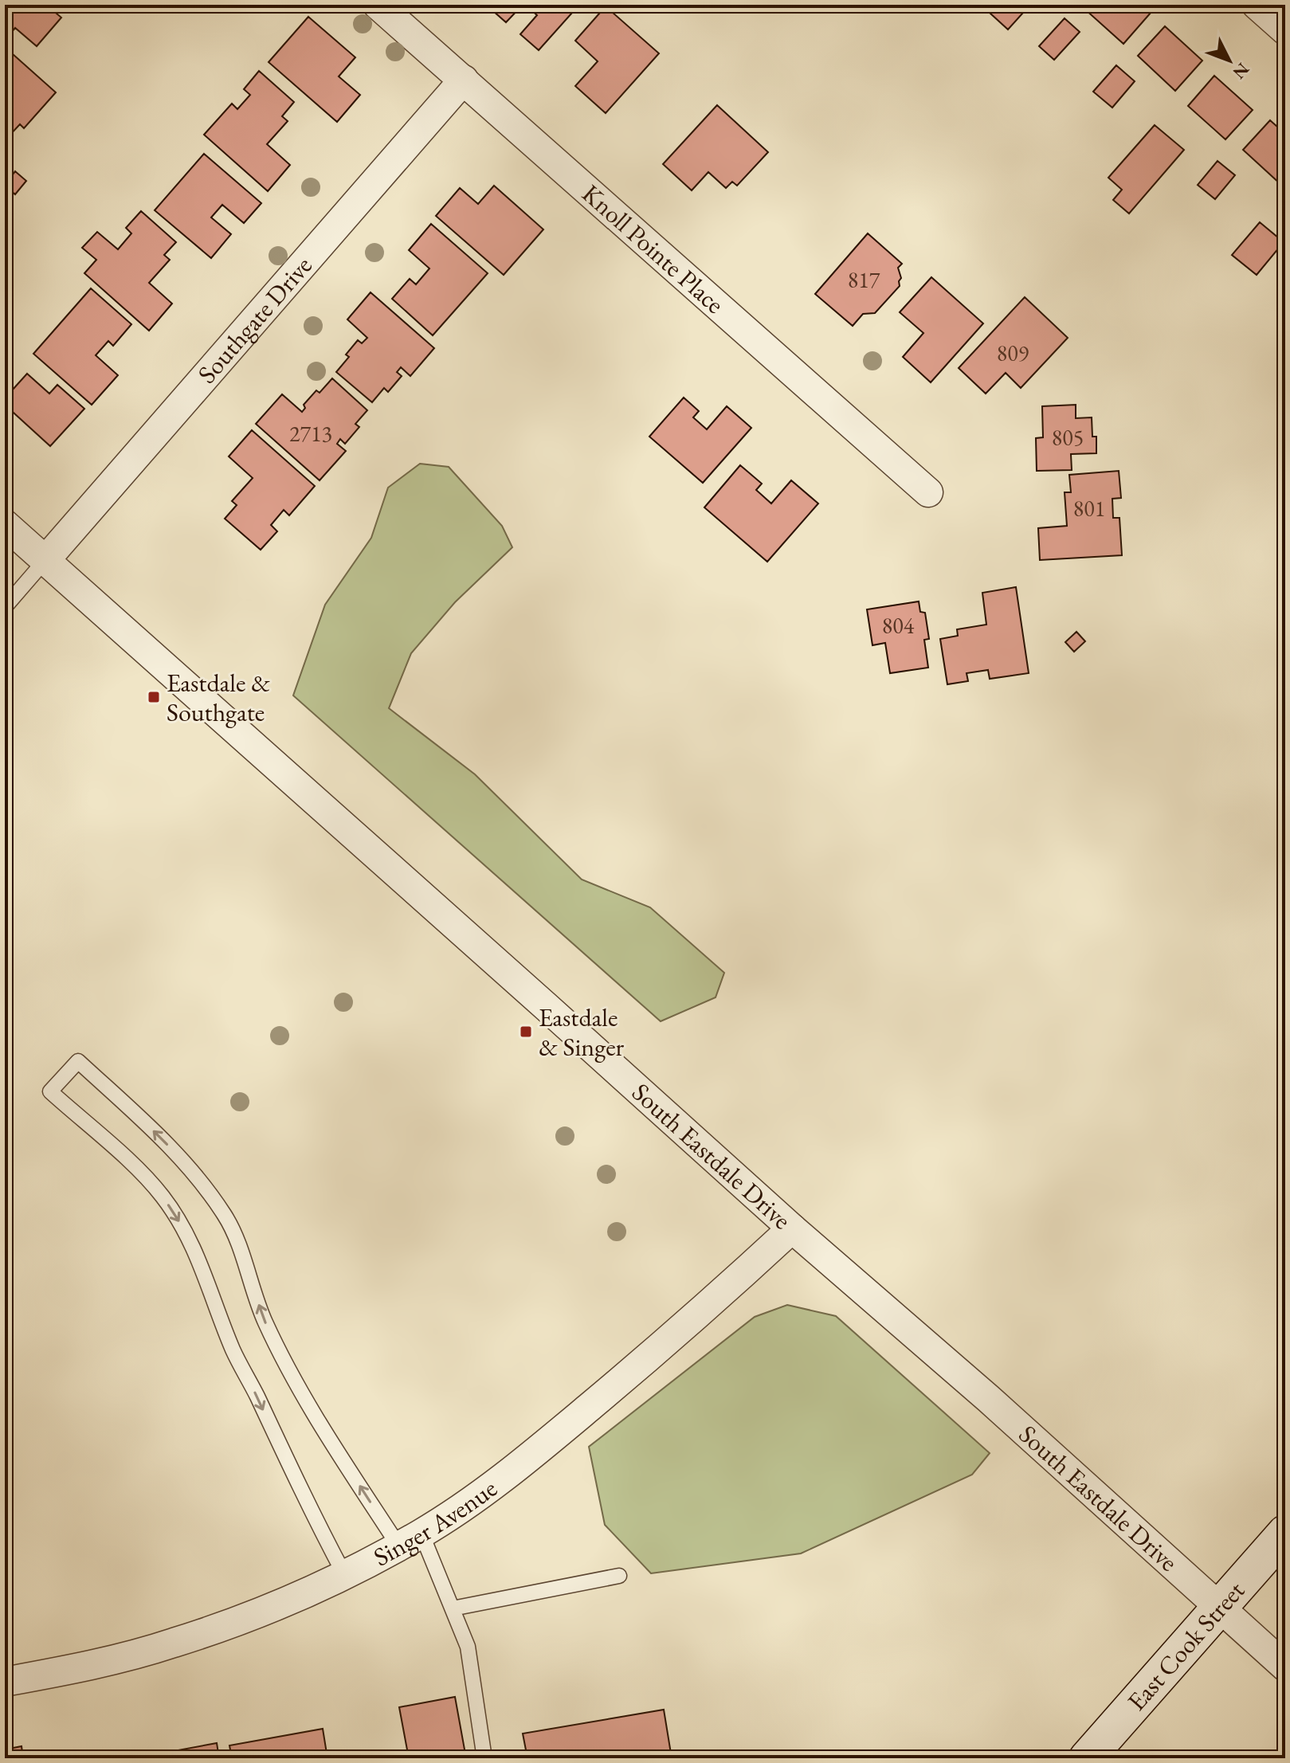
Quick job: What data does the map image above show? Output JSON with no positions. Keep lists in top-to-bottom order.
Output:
{
  "streets": {
    "street": [
      "Knoll Pointe Place",
      "Southgate Drive",
      "South Eastdale Drive",
      "Singer Avenue",
      "East Cook Street"
    ]
  },
  "crossings": [
    ["Knoll Pointe Place", "Southgate Drive"],
    ["Southgate Drive", "South Eastdale Drive"],
    ["South Eastdale Drive", "Singer Avenue"],
    ["South Eastdale Drive", "East Cook Street"]
  ],
  "places": {
    "transit": ["Eastdale & Southgate", "Eastdale & Singer"]
  },
  "house_numbers": [
    "817",
    "809",
    "2713",
    "805",
    "801",
    "804"
  ],
  "north": "bottom right"
}
